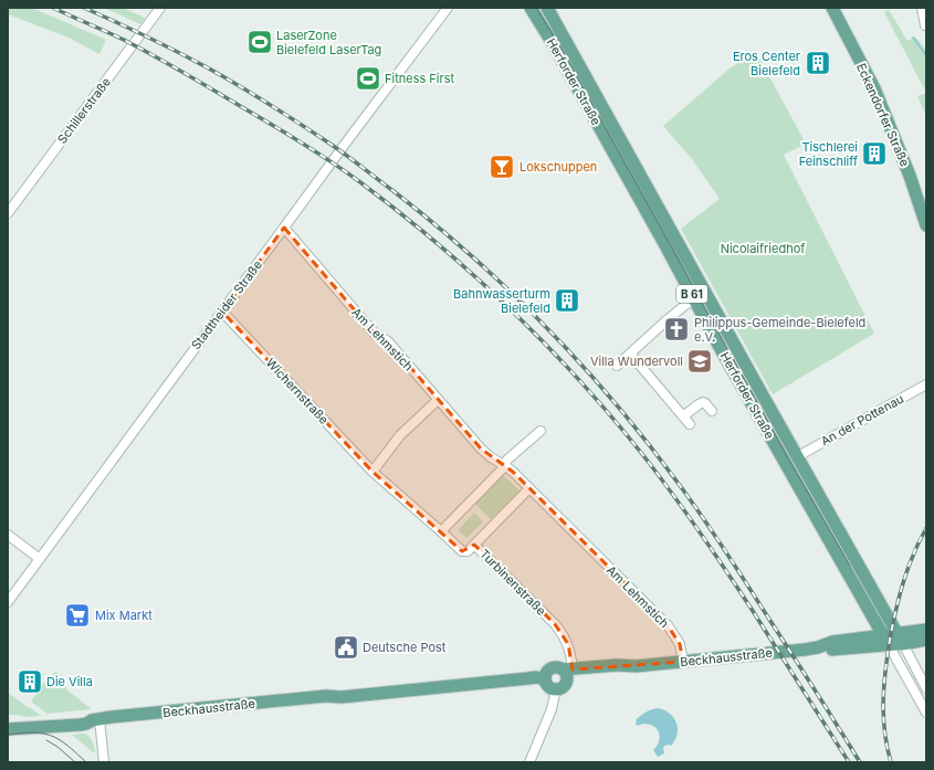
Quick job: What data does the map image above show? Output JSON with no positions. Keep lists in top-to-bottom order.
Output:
{
  "streets": {
    "main road": [
      "Herforder Straße",
      "Eckendorfer Straße",
      "B 61",
      "Beckhausstraße"
    ],
    "street": [
      "Schillerstraße",
      "Stadtheider Straße",
      "Am Lehmstich",
      "Wichernstraße",
      "An der Pottenau",
      "Turbinenstraße"
    ]
  },
  "crossings": [
    ["Herforder Straße", "An der Pottenau"],
    ["Herforder Straße", "Beckhausstraße"],
    ["Stadtheider Straße", "Am Lehmstich"],
    ["Stadtheider Straße", "Wichernstraße"],
    ["Am Lehmstich", "Beckhausstraße"],
    ["Wichernstraße", "Turbinenstraße"],
    ["Turbinenstraße", "Beckhausstraße"]
  ],
  "parks": ["Nicolaifriedhof"],
  "places": {
    "sports": ["LaserZone Bielefeld LaserTag", "Fitness First"],
    "building": [
      "Eros Center Bielefeld",
      "Tischlerei Feinschliff",
      "Bahnwasserturm Bielefeld",
      "Die Villa"
    ],
    "bar": ["Lokschuppen"],
    "church": ["Philippus-Gemeinde-Bielefeld e.V."],
    "school or university": ["Villa Wundervoll"],
    "supermarket": ["Mix Markt"],
    "public building": ["Deutsche Post"]
  }
}
